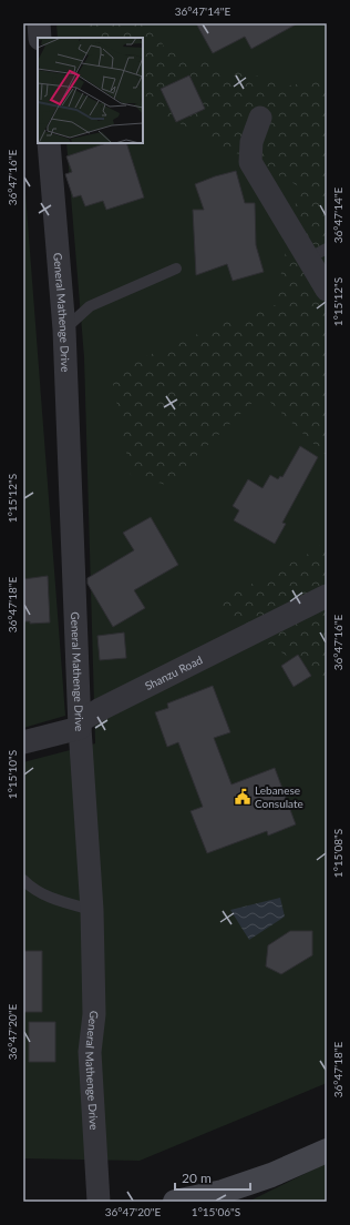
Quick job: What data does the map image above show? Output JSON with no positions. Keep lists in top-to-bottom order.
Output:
{
  "streets": {
    "street": ["General Mathenge Drive", "Shanzu Road"]
  },
  "crossings": [
    ["General Mathenge Drive", "Shanzu Road"]
  ],
  "places": {
    "public building": ["Lebanese Consulate"]
  },
  "scale_bar": "20 m",
  "coordinates": [
    "36°47'14\"E",
    "36°47'16\"E",
    "1°15'12\"S",
    "36°47'18\"E",
    "1°15'10\"S",
    "1°15'08\"S",
    "36°47'20\"E",
    "1°15'06\"S"
  ]
}
